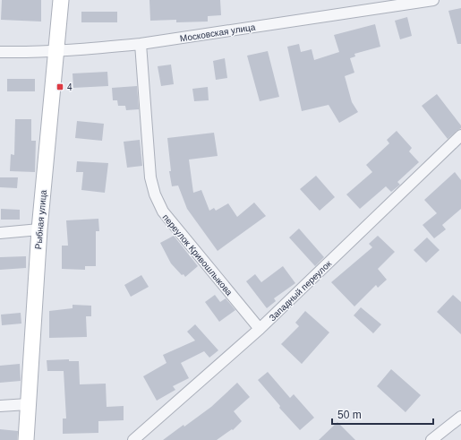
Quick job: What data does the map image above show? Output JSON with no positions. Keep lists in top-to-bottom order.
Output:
{
  "streets": {
    "street": [
      "Московская улица",
      "Рыбная улица",
      "переулок Кривошлыкова",
      "Западный переулок"
    ]
  },
  "crossings": [
    ["Московская улица", "Рыбная улица"],
    ["Московская улица", "переулок Кривошлыкова"],
    ["переулок Кривошлыкова", "Западный переулок"]
  ],
  "places": {
    "transit": ["4"]
  },
  "scale_bar": "50 m"
}
